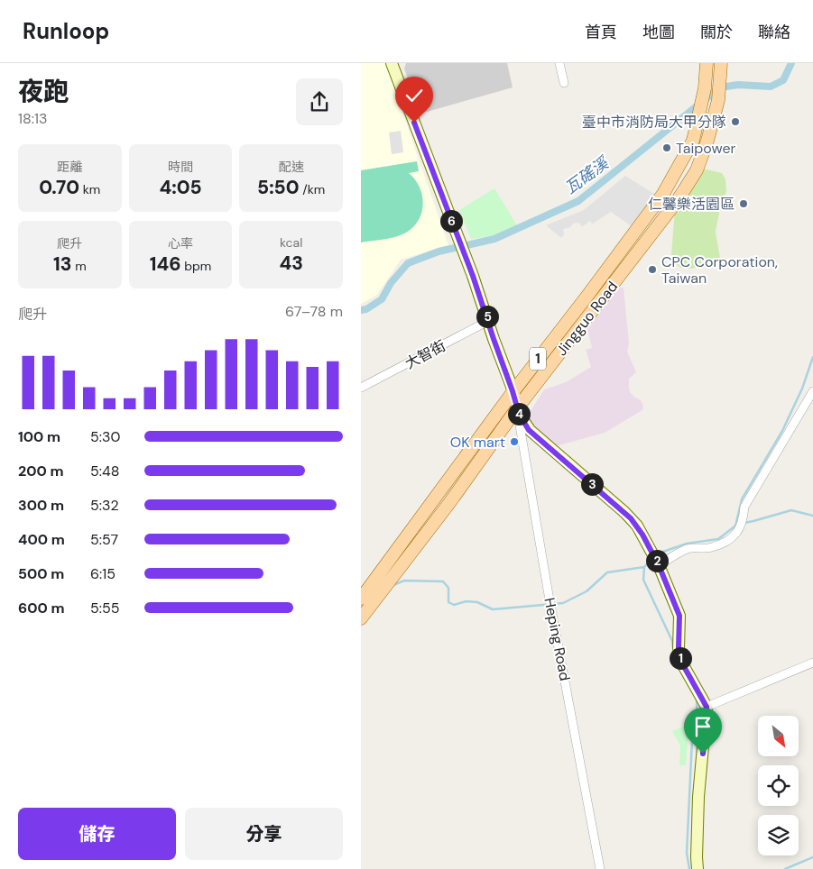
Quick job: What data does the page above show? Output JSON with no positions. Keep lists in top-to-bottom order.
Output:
{
  "streets": {
    "main road": ["Jingguo Road", "1"],
    "street": ["大智街", "Heping Road"]
  },
  "crossings": [
    ["Jingguo Road", "Heping Road"]
  ],
  "water": ["瓦磘溪"],
  "places": [
    "臺中市消防局大甲分隊",
    "Taipower",
    "仁馨樂活園區",
    "CPC Corporation, Taiwan",
    "OK mart"
  ],
  "north": "bottom right",
  "page": {
    "header": "Runloop",
    "nav": [
      "首頁",
      "地圖",
      "關於",
      "聯絡"
    ],
    "heading": ["夜跑", "18:13"],
    "stats": [
      ["距離", "0.70 km"],
      ["時間", "4:05"],
      ["配速", "5:50 /km"],
      ["爬升", "13 m"],
      ["心率", "146 bpm"],
      ["kcal", "43"]
    ],
    "pins": [
      "6",
      "5",
      "4",
      "3",
      "2",
      "1"
    ],
    "chart": ["爬升", "67–78 m"],
    "list": [
      {
        "name": "100 m",
        "note": "5:30"
      },
      {
        "name": "200 m",
        "note": "5:48"
      },
      {
        "name": "300 m",
        "note": "5:32"
      },
      {
        "name": "400 m",
        "note": "5:57"
      },
      {
        "name": "500 m",
        "note": "6:15"
      },
      {
        "name": "600 m",
        "note": "5:55"
      }
    ],
    "buttons": ["儲存", "分享"]
  }
}
